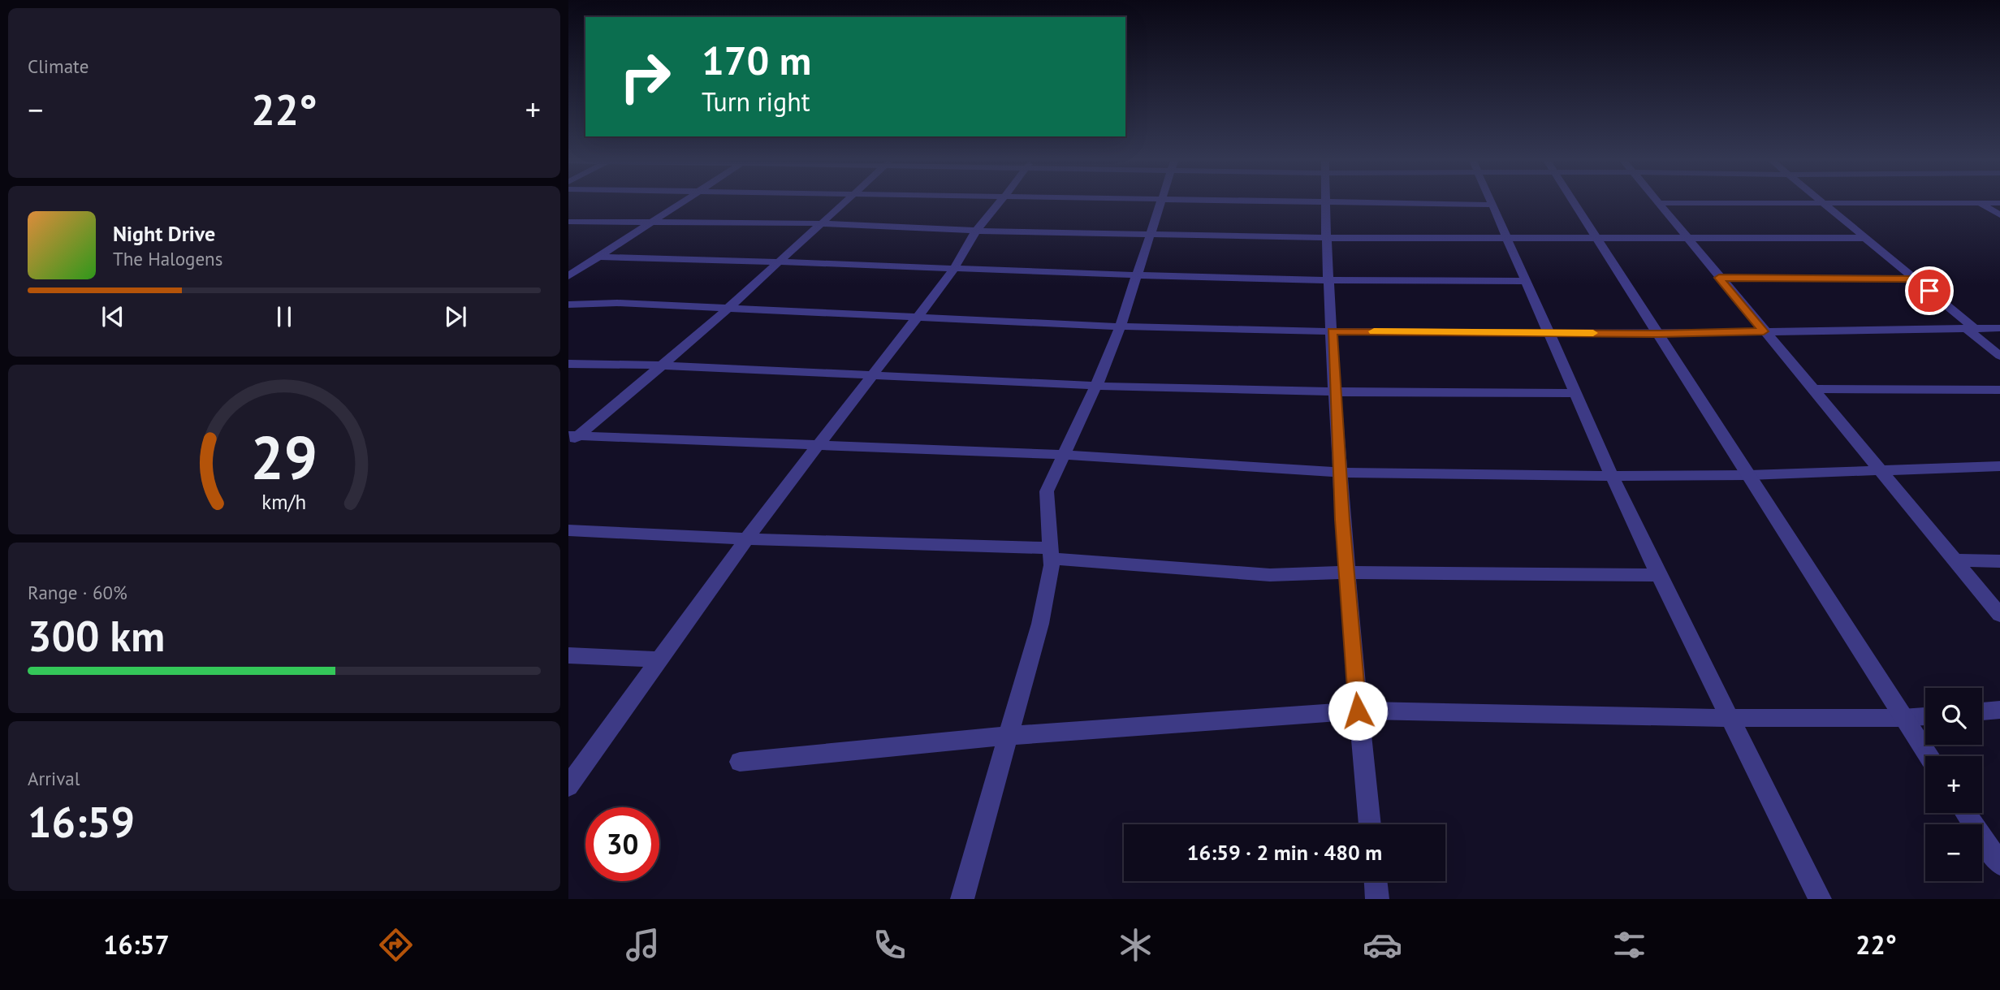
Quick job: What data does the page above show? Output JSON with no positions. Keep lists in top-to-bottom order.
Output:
{
  "page": {
    "tile": [
      "Climate",
      ["Range · 60%", "300 km"],
      ["Arrival", "16:59"]
    ],
    "turn": ["170 m", "Turn right"],
    "heat": ["−", "22°", "+"],
    "song": ["Night Drive", "The Halogens"],
    "map_buttons": ["+", "−"],
    "limit": "30",
    "trip": "16:59 · 2 min · 480 m",
    "tabs": ["16:57", "22°"],
    "gauge": ["29", "km/h"]
  }
}
